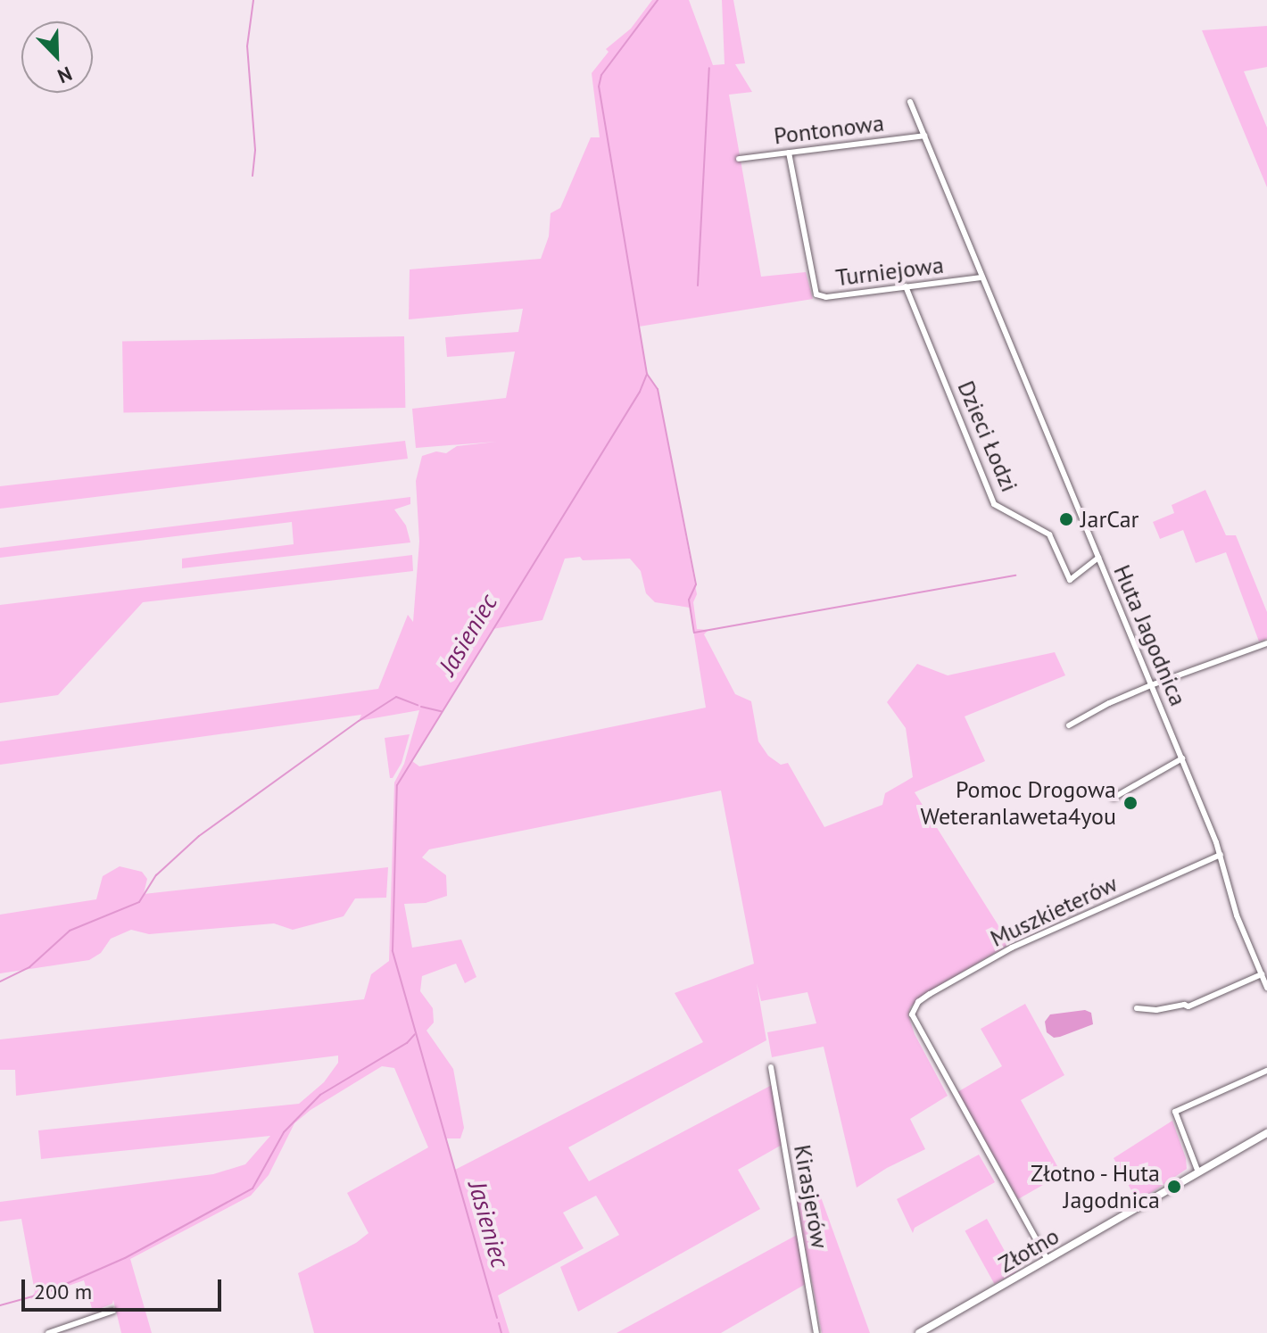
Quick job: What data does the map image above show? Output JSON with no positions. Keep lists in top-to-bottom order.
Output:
{
  "streets": {
    "street": [
      "Pontonowa",
      "Turniejowa",
      "Dzieci Łodzi",
      "Huta Jagodnica",
      "Muszkieterów",
      "Kirasjerów",
      "Złotno"
    ]
  },
  "crossings": [
    ["Pontonowa", "Turniejowa"],
    ["Pontonowa", "Huta Jagodnica"],
    ["Turniejowa", "Dzieci Łodzi"],
    ["Turniejowa", "Huta Jagodnica"],
    ["Dzieci Łodzi", "Huta Jagodnica"],
    ["Huta Jagodnica", "Muszkieterów"],
    ["Muszkieterów", "Złotno"]
  ],
  "water": ["Jasieniec"],
  "places": ["JarCar", "Pomoc Drogowa Weteranlaweta4you", "Złotno - Huta Jagodnica"],
  "scale_bar": "200 m",
  "north": "bottom right"
}
